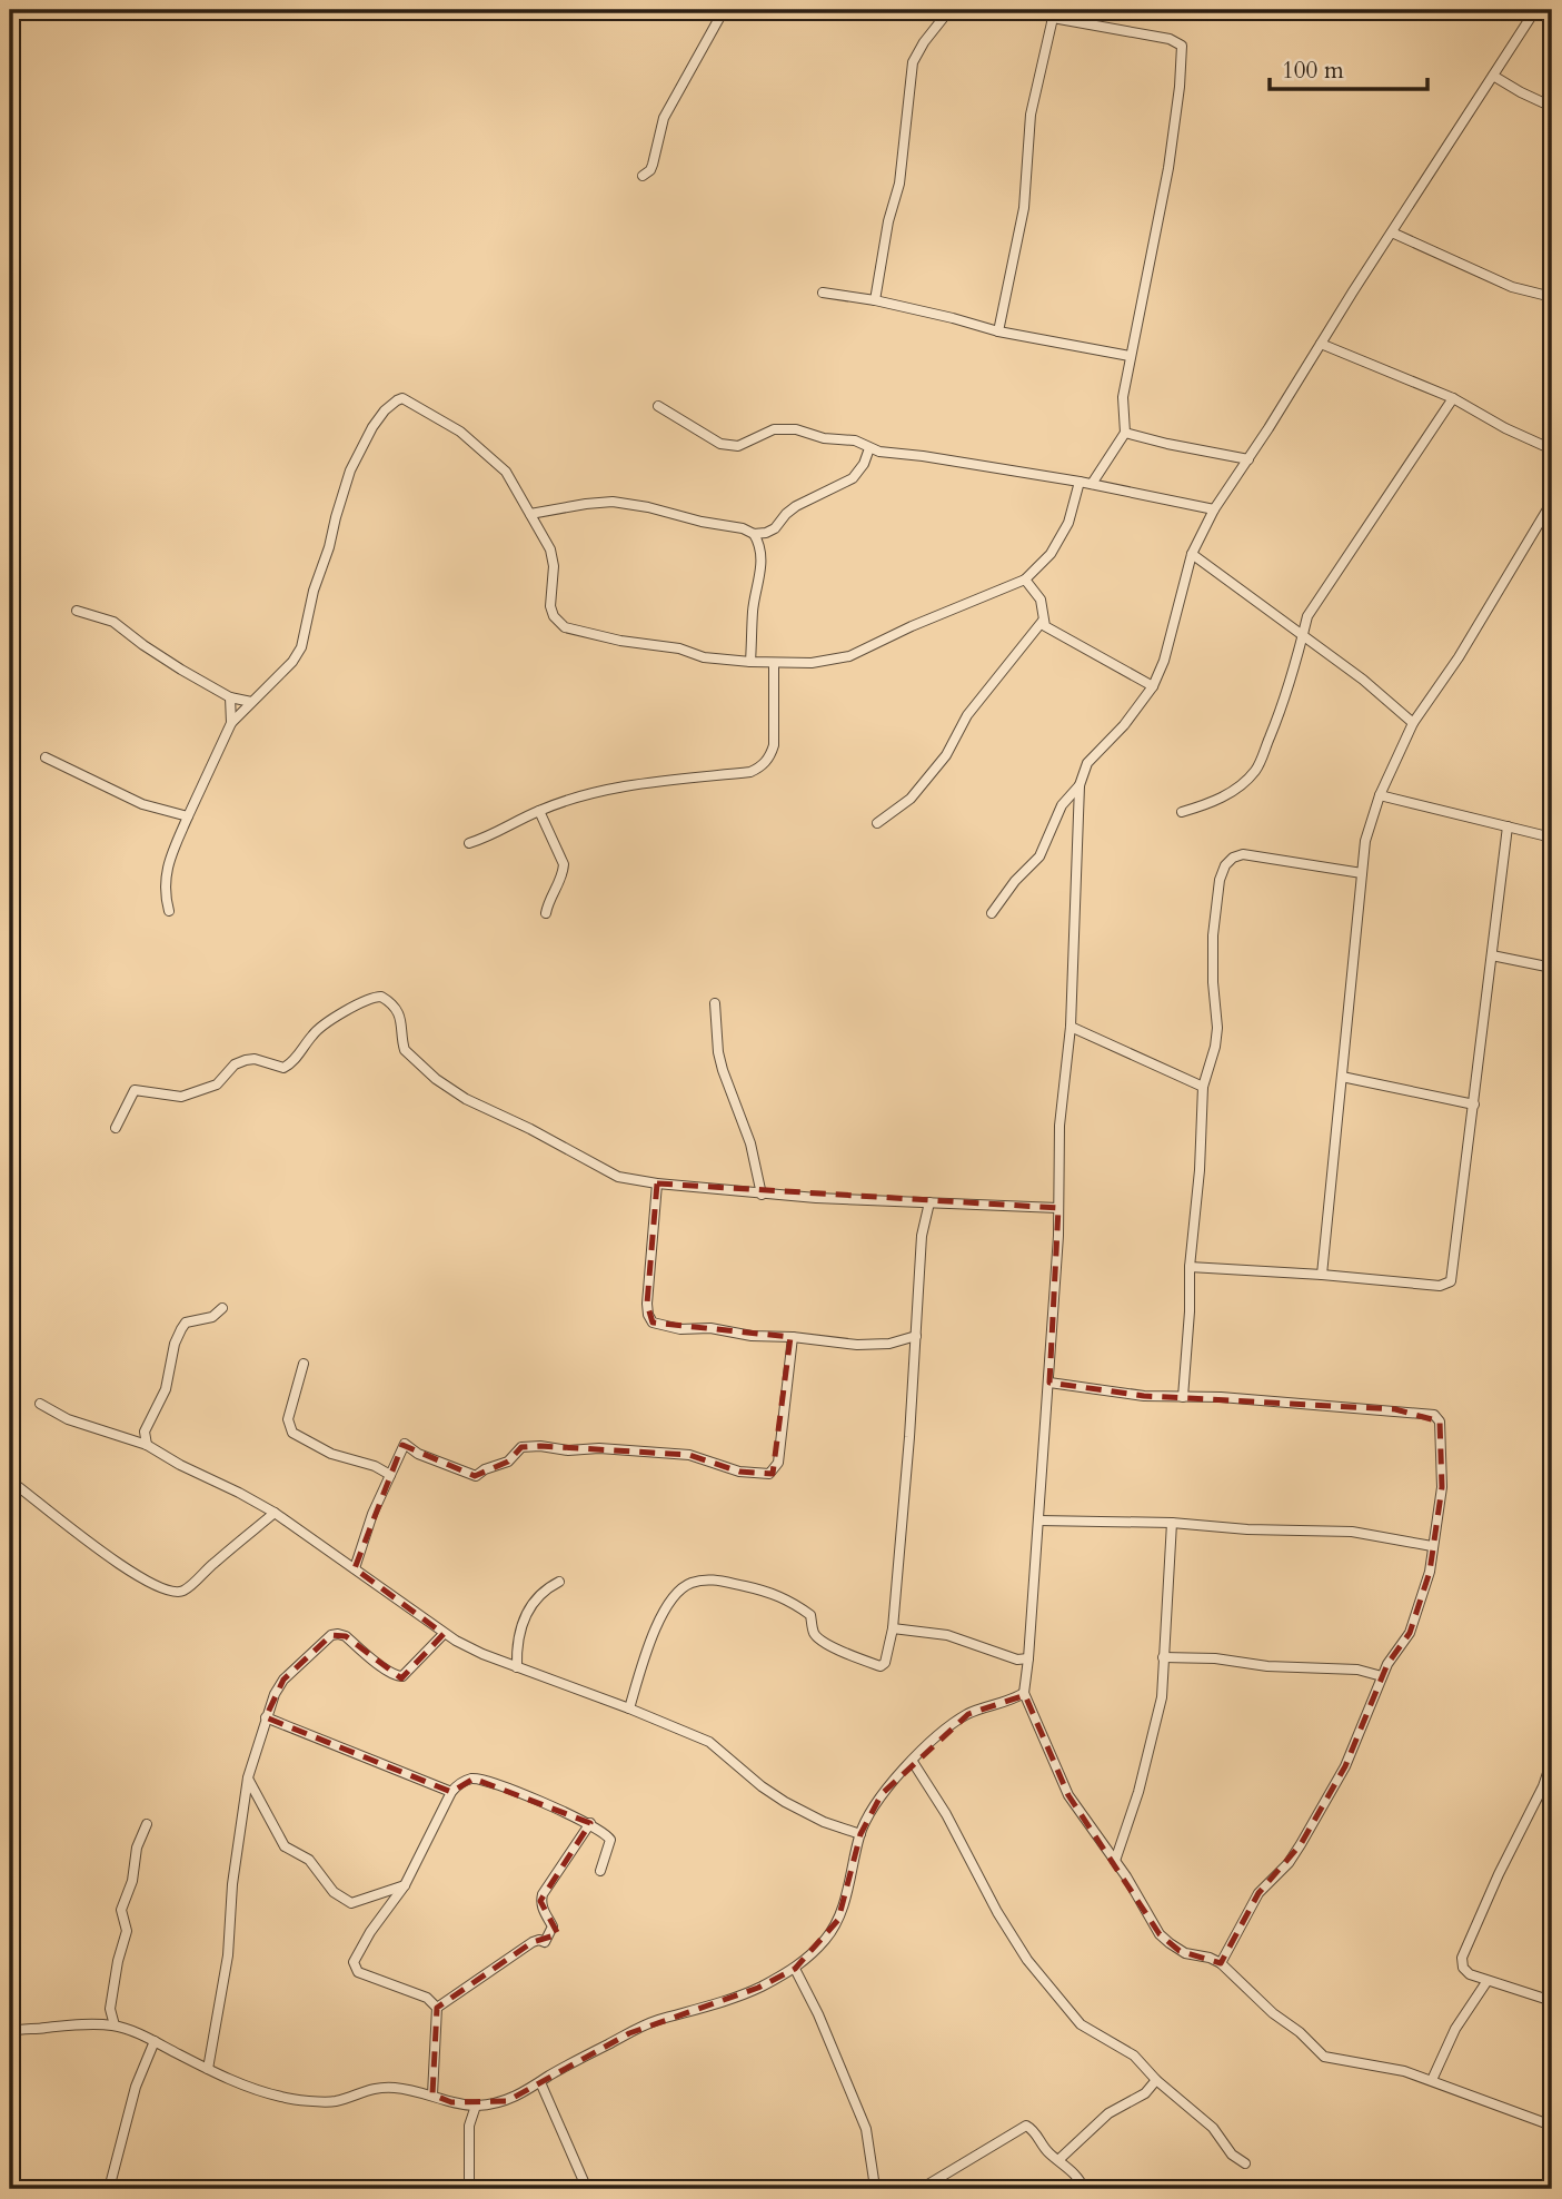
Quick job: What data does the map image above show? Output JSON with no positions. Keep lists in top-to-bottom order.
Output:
{
  "scale_bar": "100 m"
}
